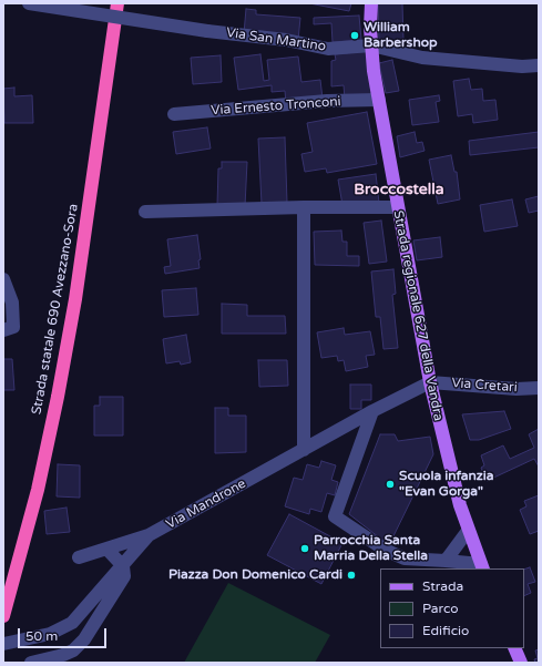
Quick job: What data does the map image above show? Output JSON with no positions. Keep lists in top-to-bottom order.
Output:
{
  "streets": {
    "highway": ["Strada statale 690 Avezzano-Sora"],
    "main road": ["Strada regionale 627 della Vandra"],
    "street": [
      "Via San Martino",
      "Via Ernesto Tronconi",
      "Via Cretari",
      "Via Mandrone"
    ]
  },
  "crossings": [
    ["Via San Martino", "Strada regionale 627 della Vandra"],
    ["Via Ernesto Tronconi", "Strada regionale 627 della Vandra"],
    ["Strada regionale 627 della Vandra", "Via Cretari"],
    ["Strada regionale 627 della Vandra", "Via Mandrone"],
    ["Via Cretari", "Via Mandrone"]
  ],
  "districts": ["Broccostella"],
  "places": [
    "William Barbershop",
    "Scuola infanzia \"Evan Gorga\"",
    "Parrocchia Santa Marria Della Stella",
    "Piazza Don Domenico Cardi"
  ],
  "legend": ["Strada", "Parco", "Edificio"],
  "scale_bar": "50 m"
}
